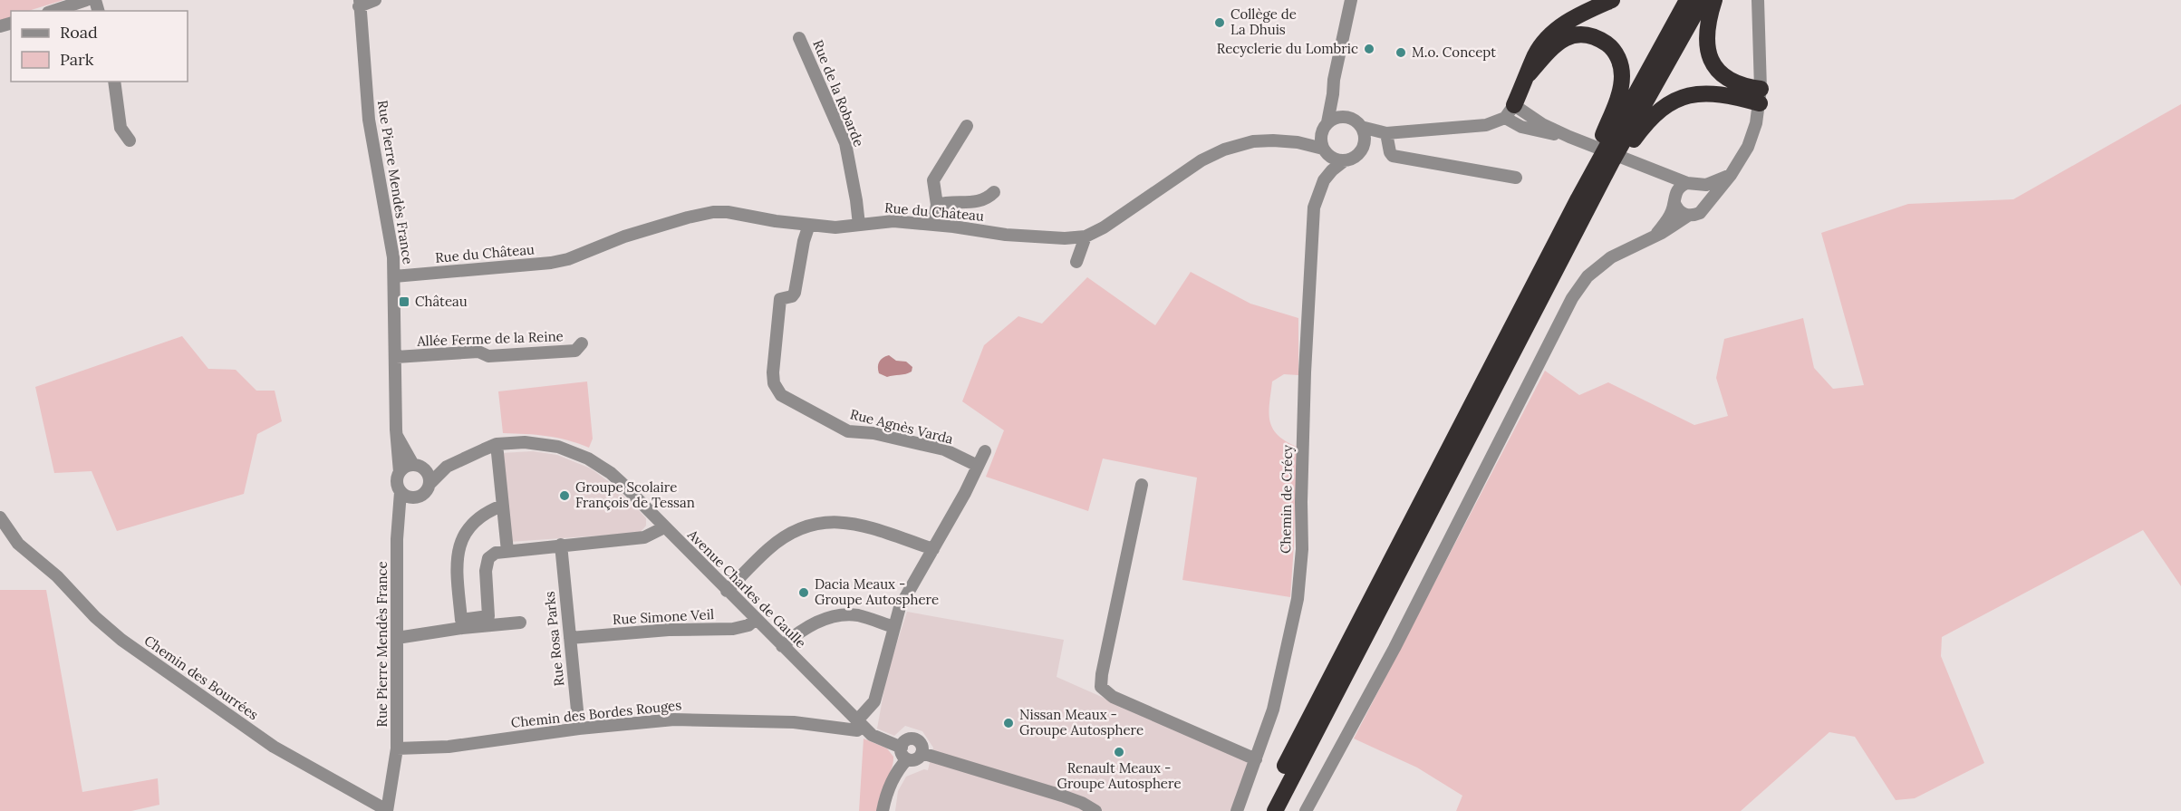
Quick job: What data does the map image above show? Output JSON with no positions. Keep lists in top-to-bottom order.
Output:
{
  "streets": {
    "street": [
      "Rue de la Robarde",
      "Rue Pierre Mendès France",
      "Rue du Château",
      "Allée Ferme de la Reine",
      "Rue Agnès Varda",
      "Chemin de Crécy",
      "Avenue Charles de Gaulle",
      "Rue Simone Veil",
      "Rue Rosa Parks",
      "Chemin des Bourrées",
      "Chemin des Bordes Rouges"
    ]
  },
  "crossings": [
    ["Rue de la Robarde", "Rue du Château"],
    ["Rue Pierre Mendès France", "Rue du Château"],
    ["Rue Pierre Mendès France", "Allée Ferme de la Reine"],
    ["Rue Pierre Mendès France", "Avenue Charles de Gaulle"],
    ["Rue Pierre Mendès France", "Chemin des Bourrées"],
    ["Rue Pierre Mendès France", "Chemin des Bordes Rouges"],
    ["Rue du Château", "Rue Agnès Varda"],
    ["Rue du Château", "Chemin de Crécy"],
    ["Avenue Charles de Gaulle", "Rue Simone Veil"],
    ["Avenue Charles de Gaulle", "Chemin des Bordes Rouges"],
    ["Rue Simone Veil", "Rue Rosa Parks"],
    ["Rue Rosa Parks", "Chemin des Bordes Rouges"]
  ],
  "places": {
    "other": [
      "Collège de La Dhuis",
      "Recyclerie du Lombric",
      "M.o. Concept",
      "Groupe Scolaire François de Tessan",
      "Dacia Meaux - Groupe Autosphere",
      "Nissan Meaux - Groupe Autosphere",
      "Renault Meaux - Groupe Autosphere"
    ],
    "transit": ["Château"]
  },
  "legend": ["Road", "Park"]
}
